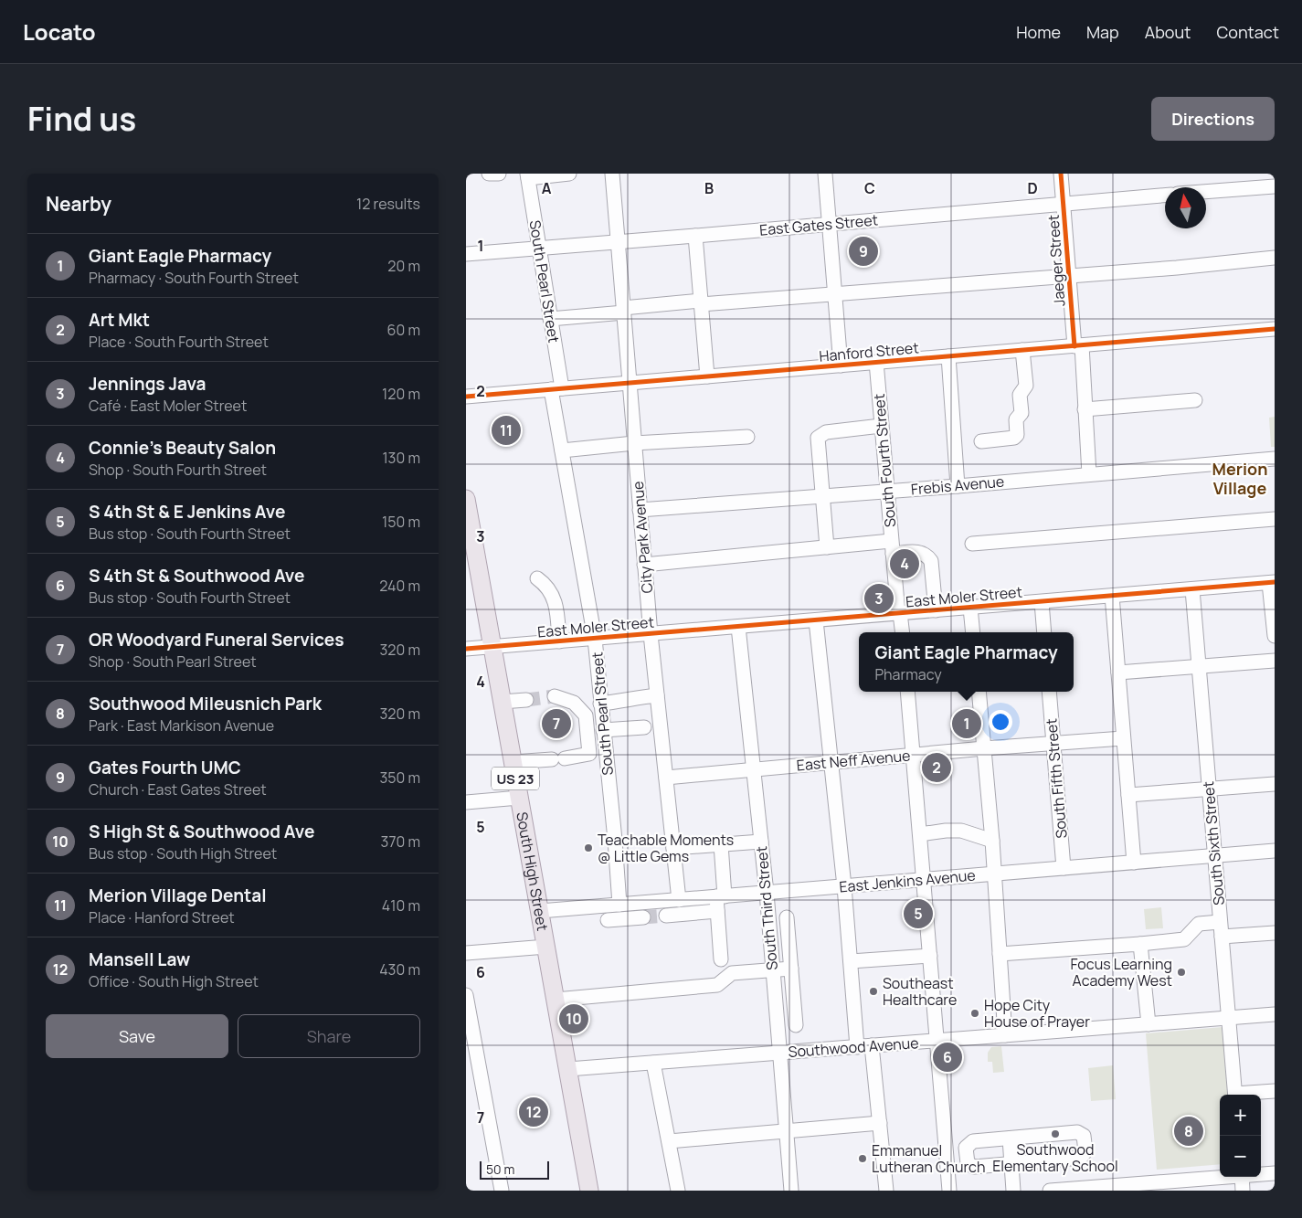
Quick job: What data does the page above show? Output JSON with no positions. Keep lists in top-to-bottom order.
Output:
{
  "streets": {
    "main road": ["US 23", "South High Street"],
    "street": [
      "East Gates Street",
      "Jaeger Street",
      "South Pearl Street",
      "Hanford Street",
      "South Fourth Street",
      "Frebis Avenue",
      "City Park Avenue",
      "East Moler Street",
      "East Neff Avenue",
      "South Fifth Street",
      "South Sixth Street",
      "East Jenkins Avenue",
      "South Third Street",
      "Southwood Avenue"
    ]
  },
  "crossings": [
    ["East Gates Street", "Jaeger Street"],
    ["East Gates Street", "South Pearl Street"],
    ["East Gates Street", "City Park Avenue"],
    ["Jaeger Street", "Hanford Street"],
    ["Jaeger Street", "Frebis Avenue"],
    ["South Pearl Street", "Hanford Street"],
    ["South Pearl Street", "East Moler Street"],
    ["South Pearl Street", "East Jenkins Avenue"],
    ["Hanford Street", "South Fourth Street"],
    ["Hanford Street", "City Park Avenue"],
    ["South Fourth Street", "Frebis Avenue"],
    ["South Fourth Street", "East Moler Street"],
    ["Frebis Avenue", "City Park Avenue"],
    ["City Park Avenue", "East Moler Street"],
    ["City Park Avenue", "East Neff Avenue"],
    ["City Park Avenue", "East Jenkins Avenue"],
    ["East Moler Street", "South Sixth Street"],
    ["East Moler Street", "South High Street"],
    ["East Moler Street", "South Third Street"],
    ["East Neff Avenue", "South Fifth Street"],
    ["East Neff Avenue", "South Third Street"],
    ["South Fifth Street", "East Jenkins Avenue"],
    ["South Sixth Street", "East Jenkins Avenue"],
    ["South Sixth Street", "Southwood Avenue"],
    ["South High Street", "East Jenkins Avenue"],
    ["South High Street", "Southwood Avenue"],
    ["East Jenkins Avenue", "South Third Street"],
    ["South Third Street", "Southwood Avenue"]
  ],
  "districts": ["Merion Village"],
  "places": [
    "Teachable Moments @ Little Gems",
    "Focus Learning Academy West",
    "Southeast Healthcare",
    "Hope City House of Prayer",
    "Southwood Elementary School",
    "Emmanuel Lutheran Church"
  ],
  "scale_bar": "50 m",
  "north": "top",
  "page": {
    "header": "Locato",
    "nav": [
      "Home",
      "Map",
      "About",
      "Contact"
    ],
    "title": "Find us",
    "buttons": [
      "Directions",
      ["Save", "Share"]
    ],
    "heading": ["Nearby", "12 results"],
    "list": [
      {
        "mark": "1",
        "name": "Giant Eagle Pharmacy",
        "note": "Pharmacy · South Fourth Street",
        "value": "20 m"
      },
      {
        "mark": "2",
        "name": "Art Mkt",
        "note": "Place · South Fourth Street",
        "value": "60 m"
      },
      {
        "mark": "3",
        "name": "Jennings Java",
        "note": "Café · East Moler Street",
        "value": "120 m"
      },
      {
        "mark": "4",
        "name": "Connie's Beauty Salon",
        "note": "Shop · South Fourth Street",
        "value": "130 m"
      },
      {
        "mark": "5",
        "name": "S 4th St & E Jenkins Ave",
        "note": "Bus stop · South Fourth Street",
        "value": "150 m"
      },
      {
        "mark": "6",
        "name": "S 4th St & Southwood Ave",
        "note": "Bus stop · South Fourth Street",
        "value": "240 m"
      },
      {
        "mark": "7",
        "name": "OR Woodyard Funeral Services",
        "note": "Shop · South Pearl Street",
        "value": "320 m"
      },
      {
        "mark": "8",
        "name": "Southwood Mileusnich Park",
        "note": "Park · East Markison Avenue",
        "value": "320 m"
      },
      {
        "mark": "9",
        "name": "Gates Fourth UMC",
        "note": "Church · East Gates Street",
        "value": "350 m"
      },
      {
        "mark": "10",
        "name": "S High St & Southwood Ave",
        "note": "Bus stop · South High Street",
        "value": "370 m"
      },
      {
        "mark": "11",
        "name": "Merion Village Dental",
        "note": "Place · Hanford Street",
        "value": "410 m"
      },
      {
        "mark": "12",
        "name": "Mansell Law",
        "note": "Office · South High Street",
        "value": "430 m"
      }
    ],
    "pins": [
      "9",
      "11",
      "4",
      "3",
      "1",
      "7",
      "2",
      "5",
      "10",
      "6",
      "12",
      "8"
    ],
    "popup": ["Giant Eagle Pharmacy", "Pharmacy"],
    "map_buttons": ["+", "−"],
    "scale": "50 m"
  },
  "grid": {
    "columns": [
      "A",
      "B",
      "C",
      "D"
    ],
    "rows": [
      "1",
      "2",
      "3",
      "4",
      "5",
      "6",
      "7"
    ]
  }
}
